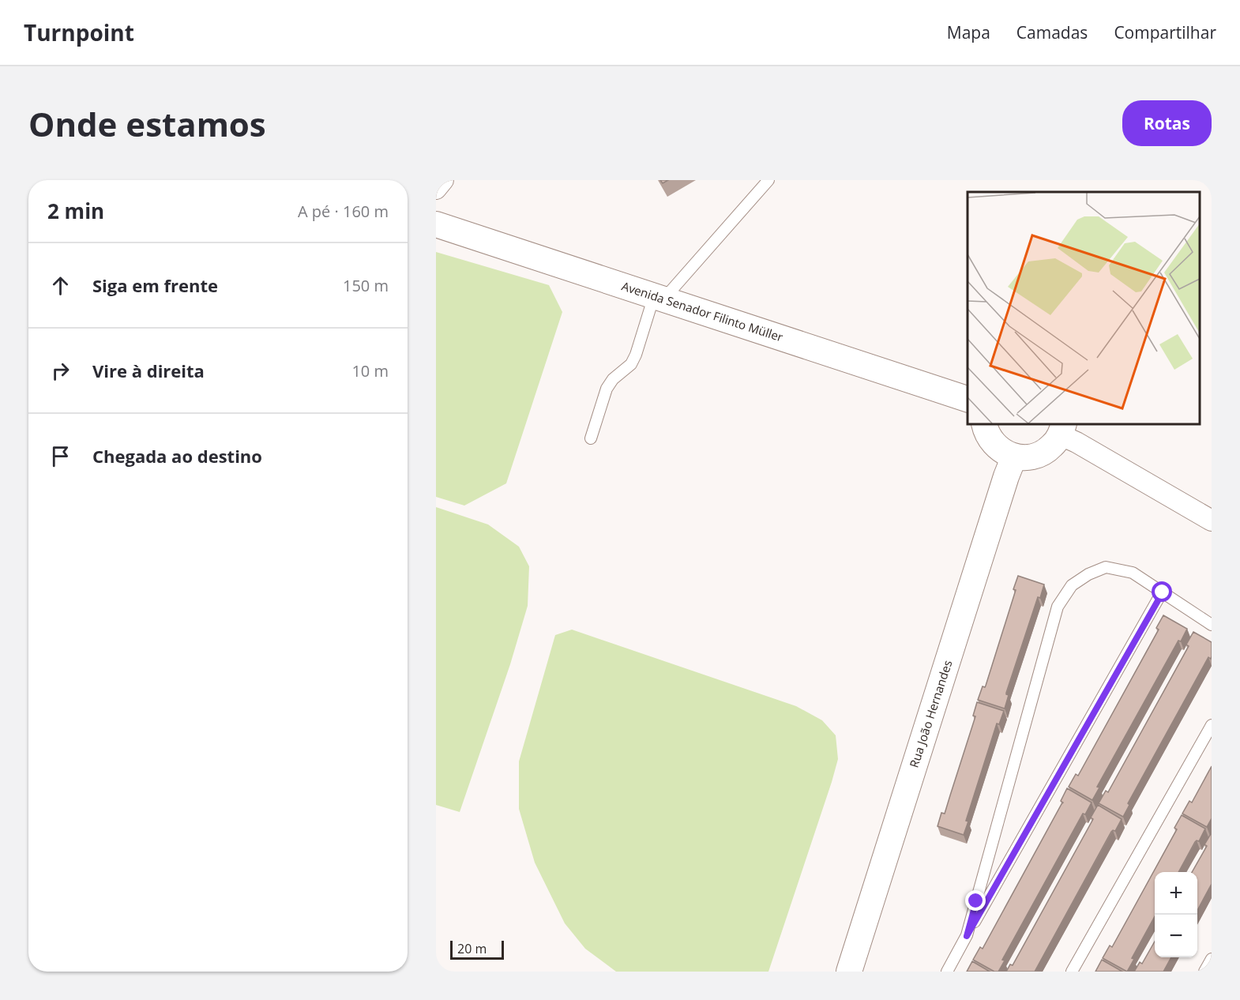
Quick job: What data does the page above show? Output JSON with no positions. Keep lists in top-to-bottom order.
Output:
{
  "streets": {
    "street": ["Avenida Senador Filinto Müller", "Rua João Hernandes"]
  },
  "scale_bar": "20 m",
  "page": {
    "header": "Turnpoint",
    "nav": ["Mapa", "Camadas", "Compartilhar"],
    "buttons": "Rotas",
    "title": "Onde estamos",
    "heading": ["2 min", "A pé · 160 m"],
    "list": [
      ["Siga em frente", "150 m"],
      ["Vire à direita", "10 m"],
      "Chegada ao destino"
    ],
    "map_buttons": ["+", "−"],
    "scale": "20 m"
  }
}
